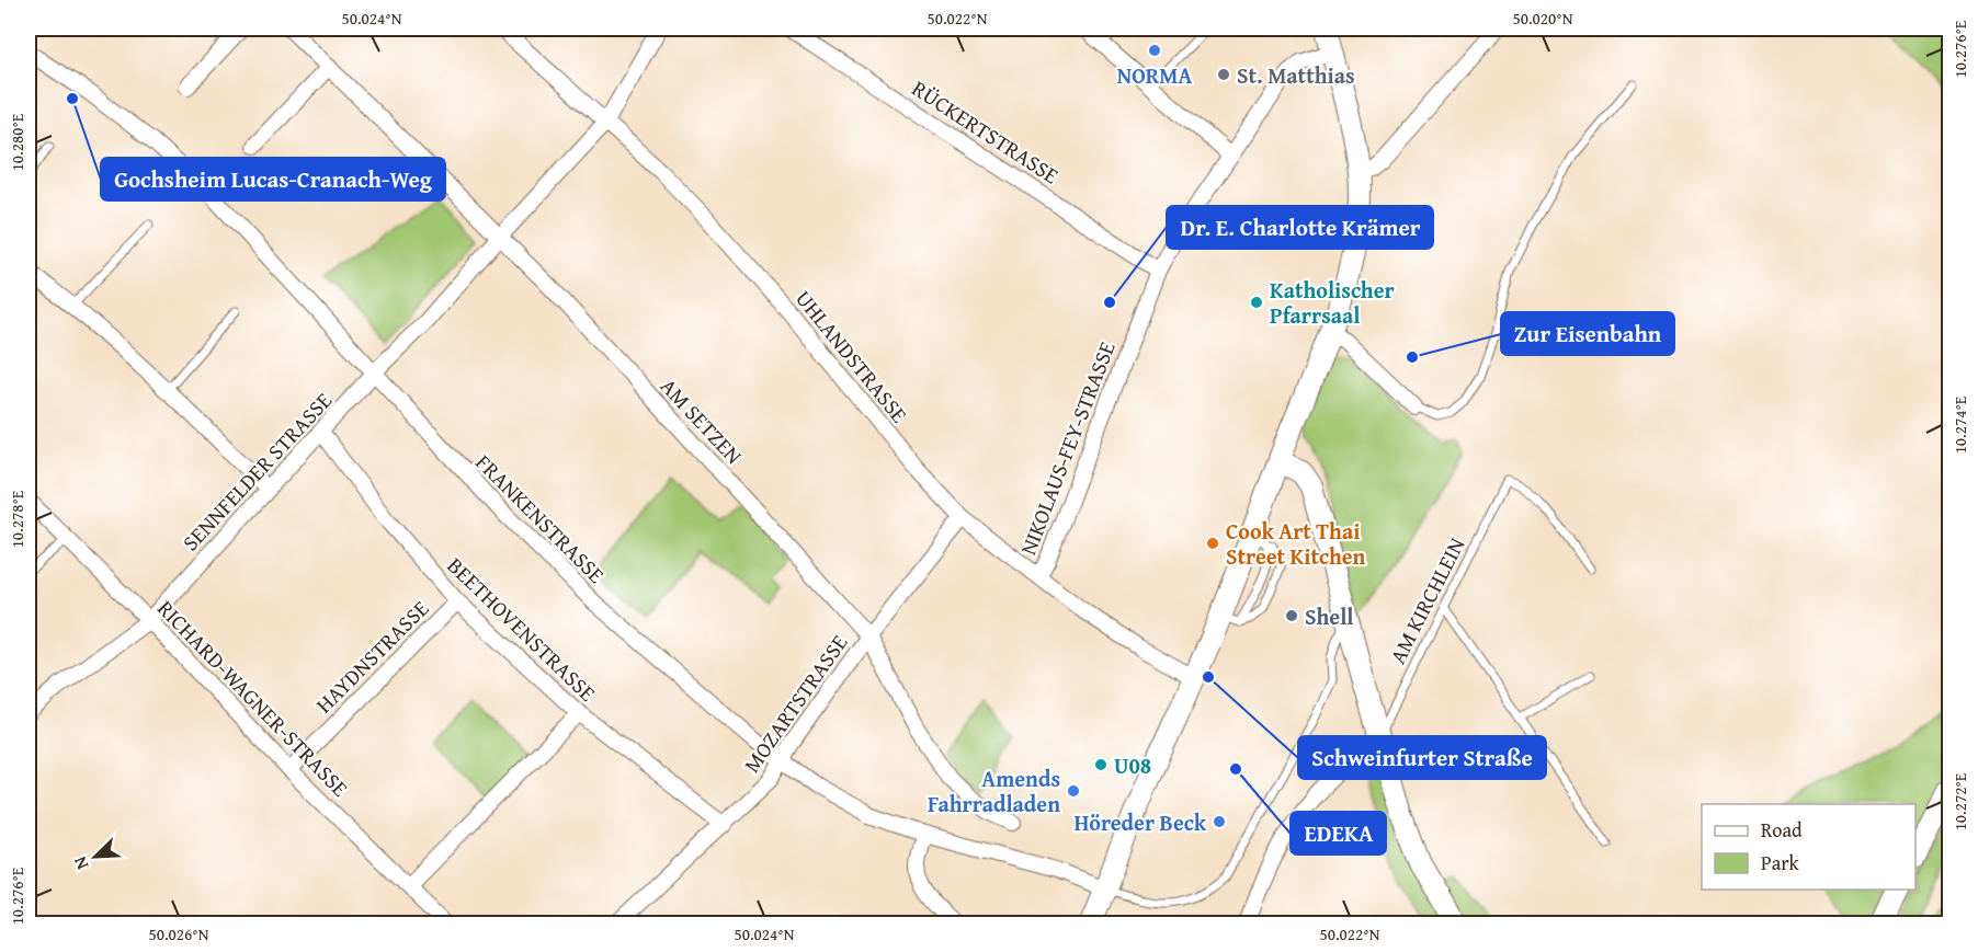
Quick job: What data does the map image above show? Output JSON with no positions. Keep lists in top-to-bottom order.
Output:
{
  "streets": {
    "street": [
      "RÜCKERTSTRASSE",
      "UHLANDSTRASSE",
      "AM SETZEN",
      "NIKOLAUS-FEY-STRASSE",
      "SENNFELDER STRASSE",
      "FRANKENSTRASSE",
      "BEETHOVENSTRASSE",
      "HAYDNSTRASSE",
      "RICHARD-WAGNER-STRASSE",
      "MOZARTSTRASSE"
    ],
    "lane": ["AM KIRCHLEIN"]
  },
  "crossings": [
    ["RÜCKERTSTRASSE", "NIKOLAUS-FEY-STRASSE"],
    ["UHLANDSTRASSE", "NIKOLAUS-FEY-STRASSE"],
    ["UHLANDSTRASSE", "SENNFELDER STRASSE"],
    ["UHLANDSTRASSE", "MOZARTSTRASSE"],
    ["AM SETZEN", "SENNFELDER STRASSE"],
    ["AM SETZEN", "MOZARTSTRASSE"],
    ["SENNFELDER STRASSE", "FRANKENSTRASSE"],
    ["SENNFELDER STRASSE", "BEETHOVENSTRASSE"],
    ["SENNFELDER STRASSE", "RICHARD-WAGNER-STRASSE"],
    ["FRANKENSTRASSE", "MOZARTSTRASSE"],
    ["BEETHOVENSTRASSE", "HAYDNSTRASSE"],
    ["BEETHOVENSTRASSE", "MOZARTSTRASSE"],
    ["HAYDNSTRASSE", "RICHARD-WAGNER-STRASSE"]
  ],
  "places": [
    "NORMA",
    "St. Matthias",
    "Gochsheim Lucas-Cranach-Weg",
    "Dr. E. Charlotte Krämer",
    "Katholischer Pfarrsaal",
    "Zur Eisenbahn",
    "Cook Art Thai Street Kitchen",
    "Shell",
    "Schweinfurter Straße",
    "U08",
    "EDEKA",
    "Amends Fahrradladen",
    "Höreder Beck"
  ],
  "legend": ["Road", "Park"],
  "north": "bottom left",
  "coordinates": [
    "50.024°N",
    "50.022°N",
    "50.020°N",
    "10.276°E",
    "10.280°E",
    "10.274°E",
    "10.278°E",
    "10.272°E",
    "50.026°N"
  ]
}
